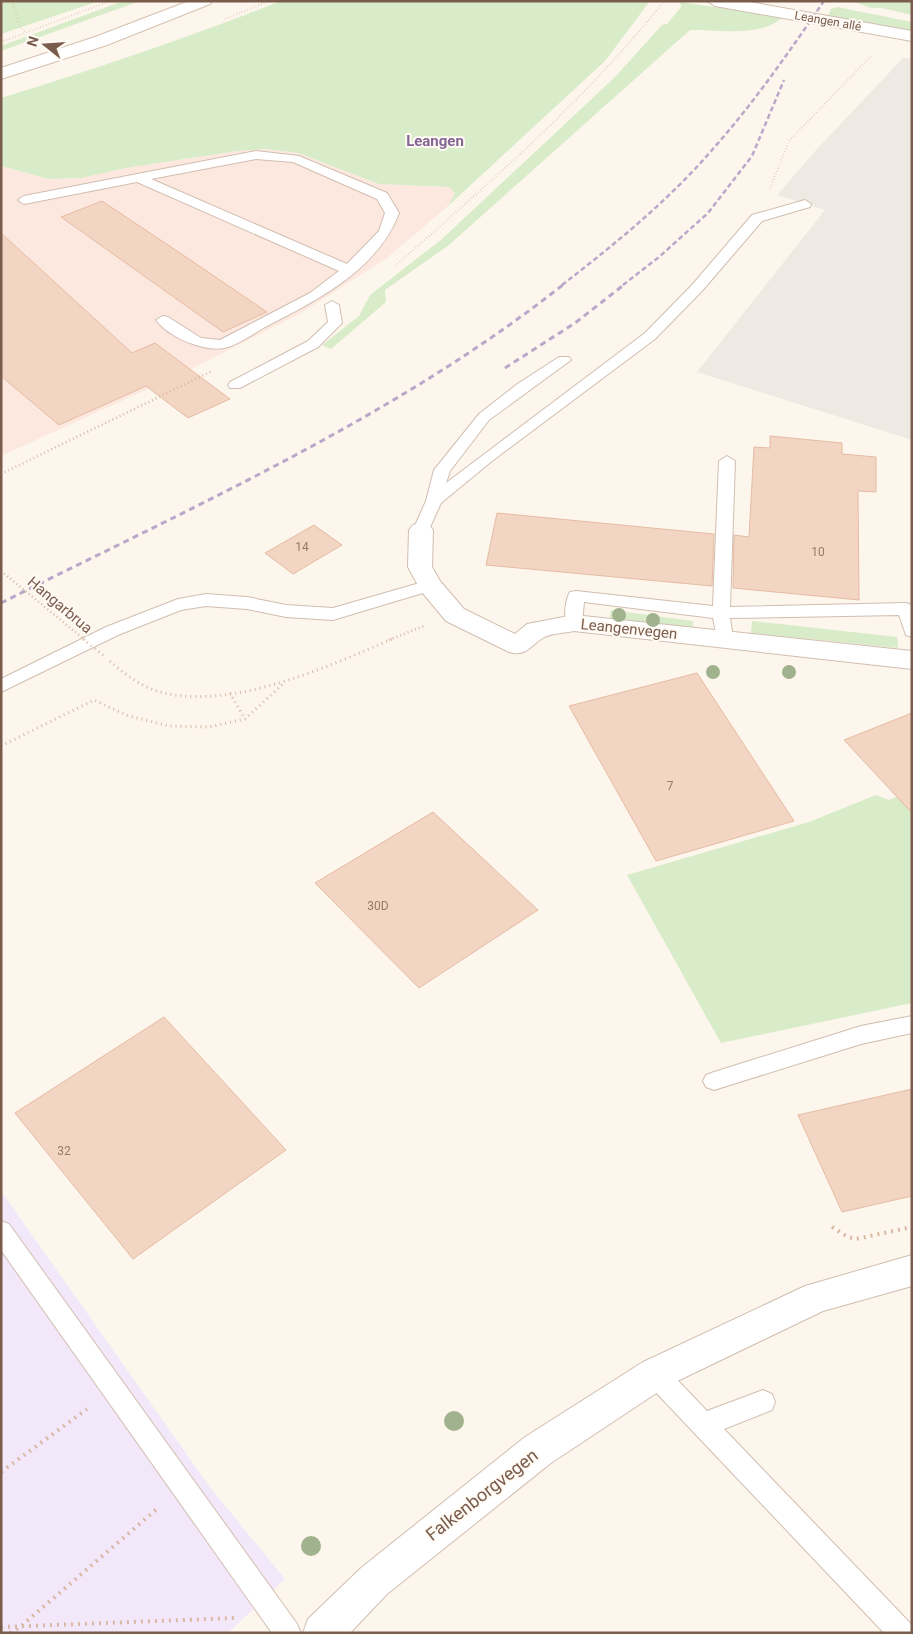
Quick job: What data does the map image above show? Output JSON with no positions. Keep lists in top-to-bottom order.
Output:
{
  "streets": {
    "street": ["Leangen allé", "Leangenvegen", "Falkenborgvegen"],
    "path": ["Hangarbrua"]
  },
  "districts": ["Leangen"],
  "house_numbers": [
    "14",
    "10",
    "7",
    "30D",
    "32"
  ],
  "north": "left"
}
